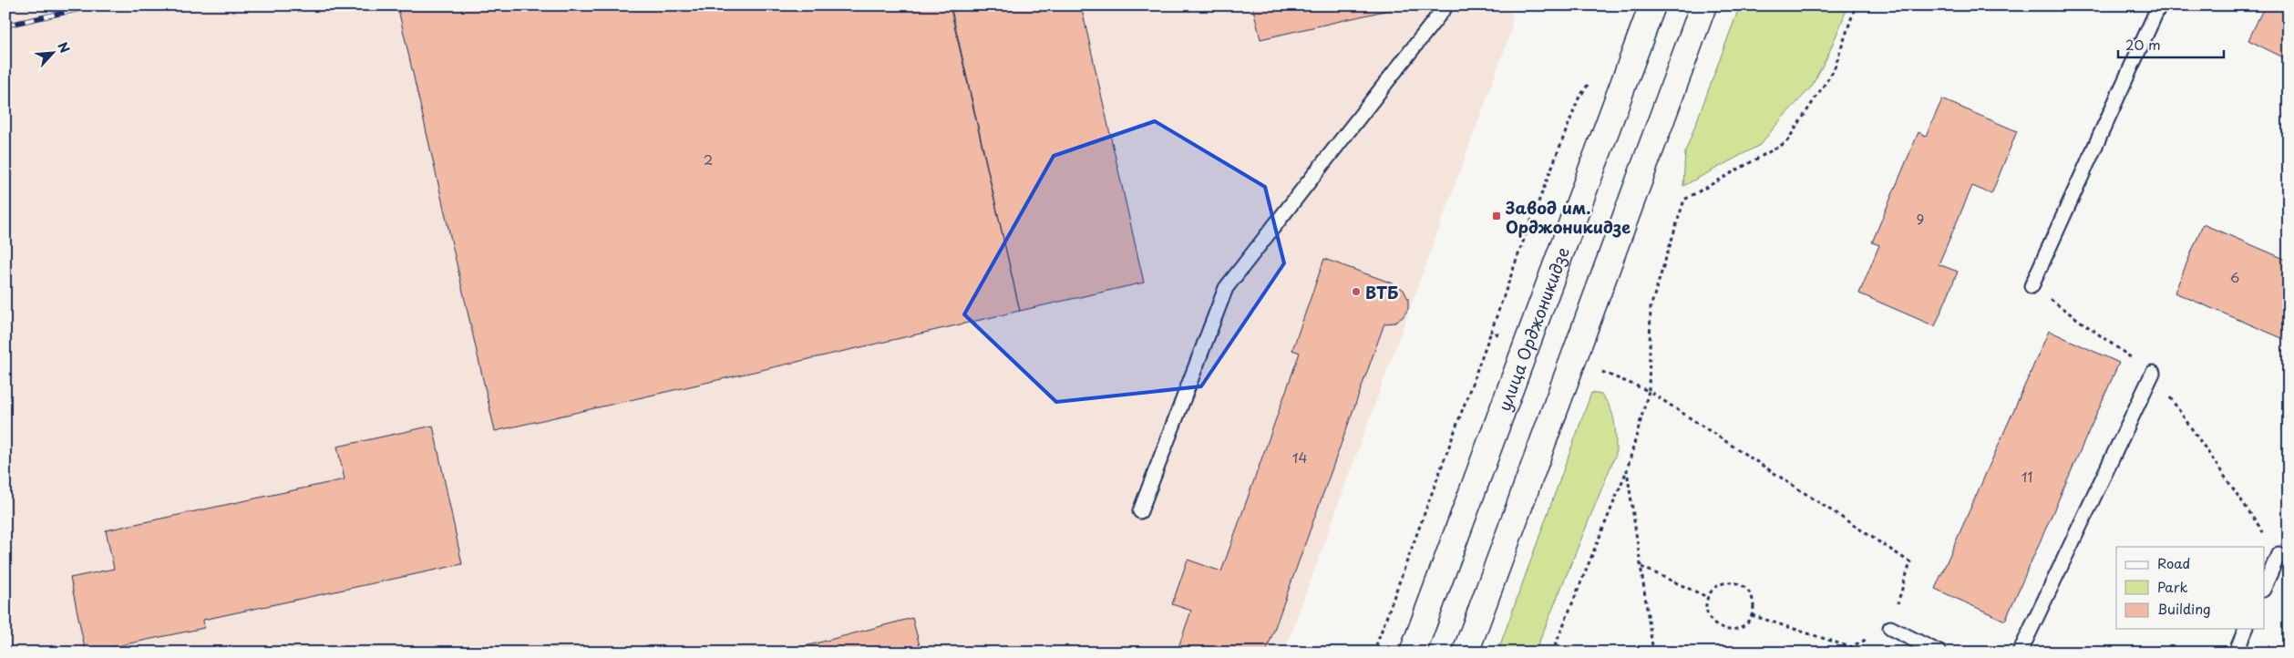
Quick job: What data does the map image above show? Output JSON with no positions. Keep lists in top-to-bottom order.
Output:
{
  "streets": {
    "main road": ["улица Орджоникидзе"]
  },
  "places": {
    "transit": ["Завод им. Орджоникидзе"],
    "other": ["ВТБ"]
  },
  "house_numbers": [
    "2",
    "9",
    "6",
    "14",
    "11"
  ],
  "legend": ["Road", "Park", "Building"],
  "scale_bar": "20 m",
  "north": "top right"
}
